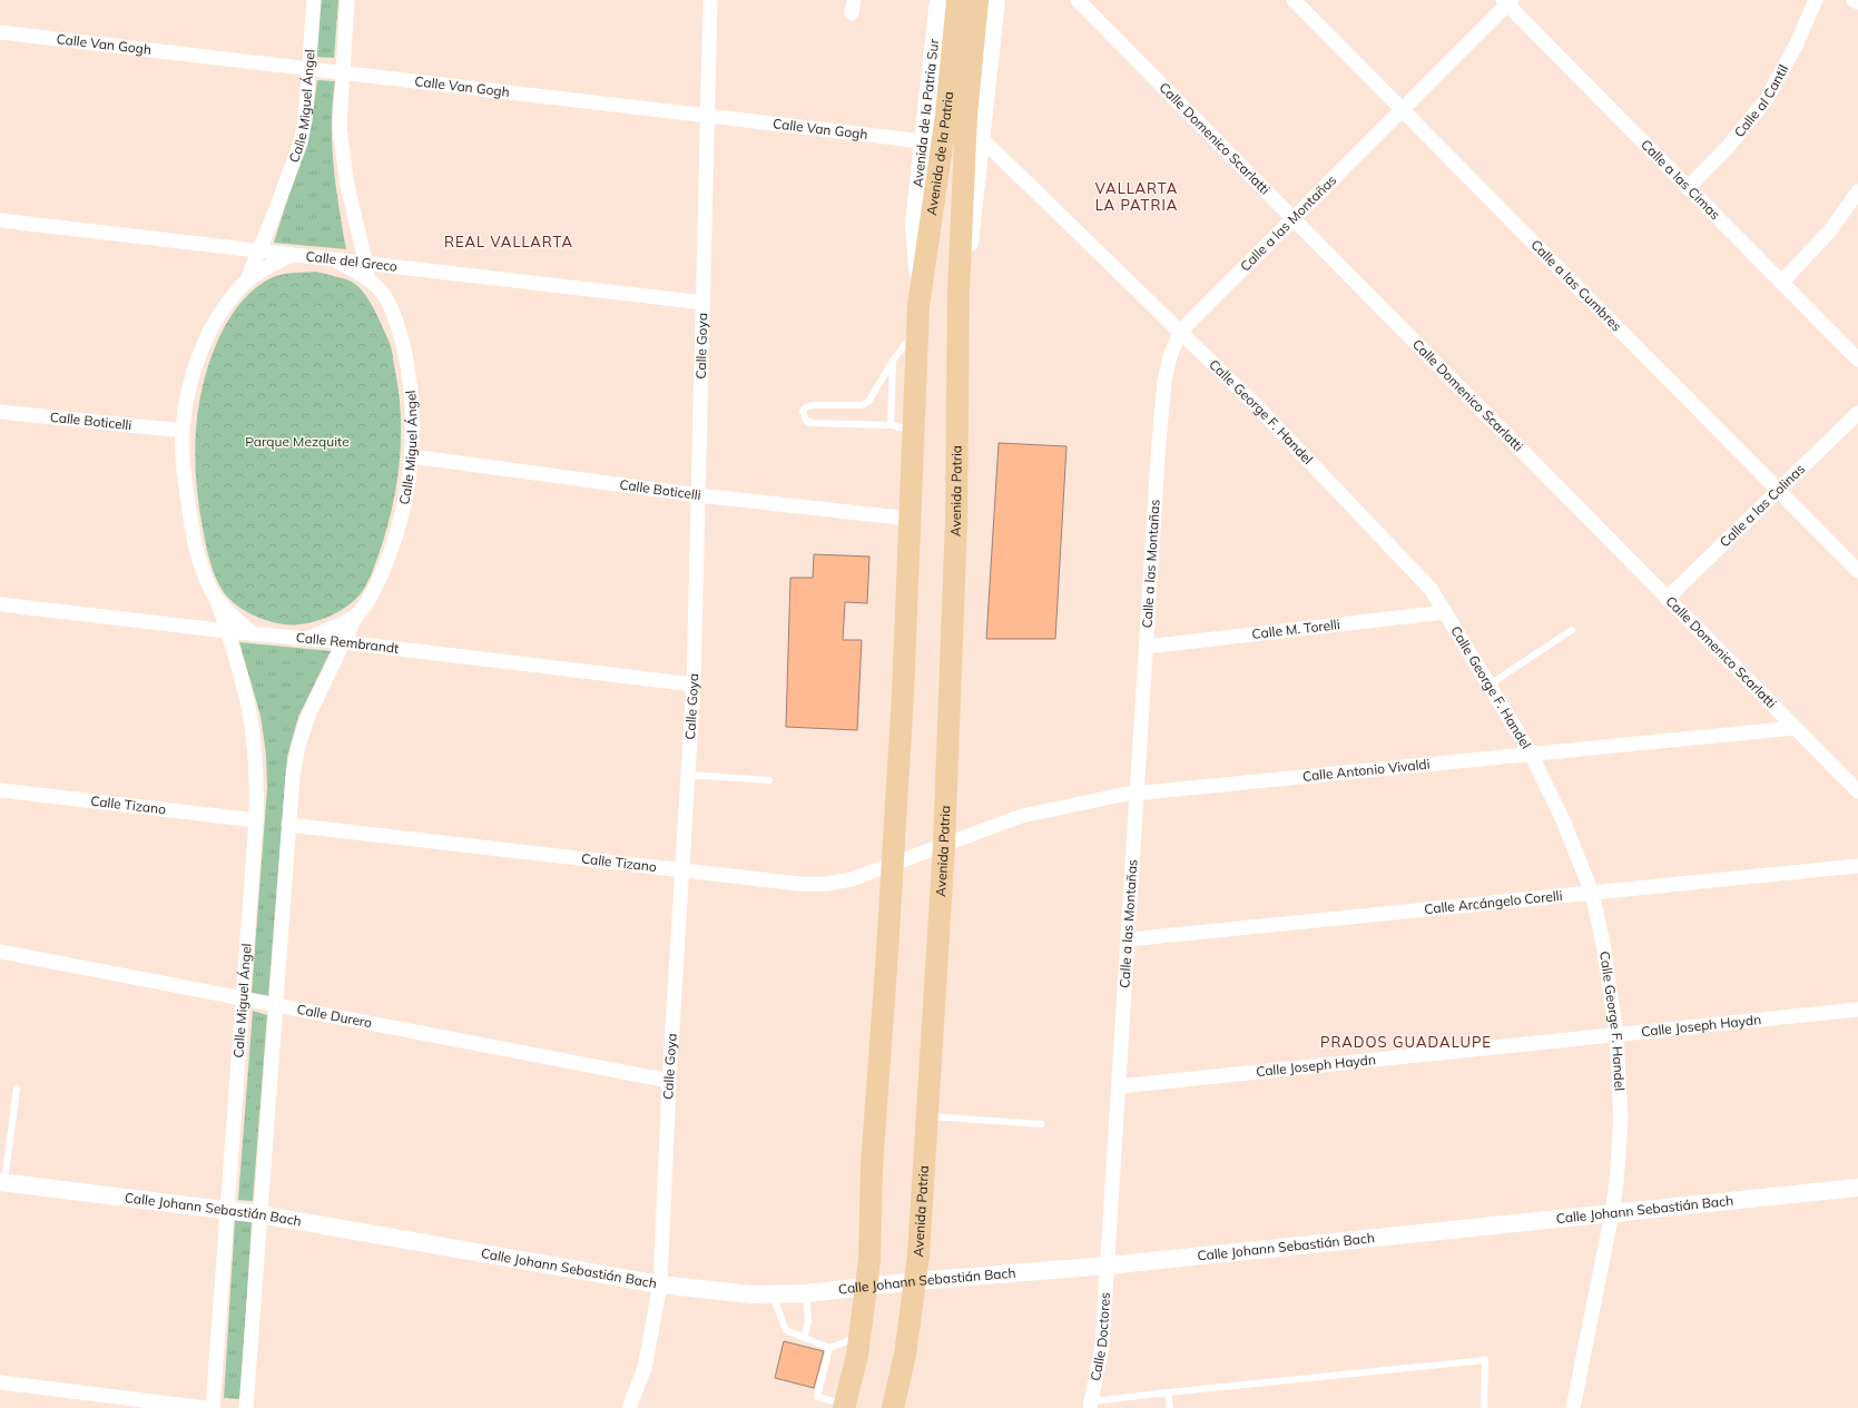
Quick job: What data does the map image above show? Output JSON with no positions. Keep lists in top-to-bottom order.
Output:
{
  "streets": {
    "main road": ["Avenida de la Patria", "Avenida Patria"],
    "street": [
      "Calle Van Gogh",
      "Calle al Cantil",
      "Calle Miguel Ángel",
      "Avenida de la Patria Sur",
      "Calle Domenico Scarlatti",
      "Calle a las Cimas",
      "Calle a las Montañas",
      "Calle del Greco",
      "Calle a las Cumbres",
      "Calle Goya",
      "Calle George F. Handel",
      "Calle Boticelli",
      "Calle a las Colinas",
      "Calle M. Torelli",
      "Calle Rembrandt",
      "Calle Antonio Vivaldi",
      "Calle Tizano",
      "Calle Arcángelo Corelli",
      "Calle Durero",
      "Calle Joseph Haydn",
      "Calle Johann Sebastián Bach",
      "Calle Doctores"
    ]
  },
  "crossings": [
    ["Calle Van Gogh", "Calle Miguel Ángel"],
    ["Calle Van Gogh", "Avenida de la Patria Sur"],
    ["Calle Van Gogh", "Calle Goya"],
    ["Calle al Cantil", "Calle a las Cimas"],
    ["Calle Miguel Ángel", "Calle del Greco"],
    ["Calle Miguel Ángel", "Calle Boticelli"],
    ["Calle Miguel Ángel", "Calle Rembrandt"],
    ["Calle Miguel Ángel", "Calle Tizano"],
    ["Calle Miguel Ángel", "Calle Durero"],
    ["Calle Miguel Ángel", "Calle Johann Sebastián Bach"],
    ["Avenida de la Patria Sur", "Avenida de la Patria"],
    ["Calle Domenico Scarlatti", "Calle a las Montañas"],
    ["Calle Domenico Scarlatti", "Calle a las Colinas"],
    ["Calle Domenico Scarlatti", "Calle Antonio Vivaldi"],
    ["Avenida de la Patria", "Avenida Patria"],
    ["Calle a las Cimas", "Calle a las Montañas"],
    ["Calle a las Montañas", "Calle a las Cumbres"],
    ["Calle a las Montañas", "Calle George F. Handel"],
    ["Calle a las Montañas", "Calle M. Torelli"],
    ["Calle a las Montañas", "Calle Antonio Vivaldi"],
    ["Calle a las Montañas", "Calle Arcángelo Corelli"],
    ["Calle a las Montañas", "Calle Joseph Haydn"],
    ["Calle a las Montañas", "Calle Johann Sebastián Bach"],
    ["Calle a las Montañas", "Calle Doctores"],
    ["Calle del Greco", "Calle Goya"],
    ["Calle a las Cumbres", "Calle a las Colinas"],
    ["Calle Goya", "Calle Boticelli"],
    ["Calle Goya", "Calle Rembrandt"],
    ["Calle Goya", "Calle Tizano"],
    ["Calle Goya", "Calle Durero"],
    ["Calle Goya", "Calle Johann Sebastián Bach"],
    ["Calle George F. Handel", "Calle M. Torelli"],
    ["Calle George F. Handel", "Calle Antonio Vivaldi"],
    ["Calle George F. Handel", "Calle Arcángelo Corelli"],
    ["Calle George F. Handel", "Calle Joseph Haydn"],
    ["Calle George F. Handel", "Calle Johann Sebastián Bach"],
    ["Avenida Patria", "Calle Antonio Vivaldi"],
    ["Avenida Patria", "Calle Tizano"],
    ["Avenida Patria", "Calle Johann Sebastián Bach"],
    ["Calle Antonio Vivaldi", "Calle Tizano"],
    ["Calle Johann Sebastián Bach", "Calle Doctores"]
  ],
  "districts": ["VALLARTA LA PATRIA", "REAL VALLARTA", "PRADOS GUADALUPE"],
  "parks": ["Parque Mezquite"]
}
